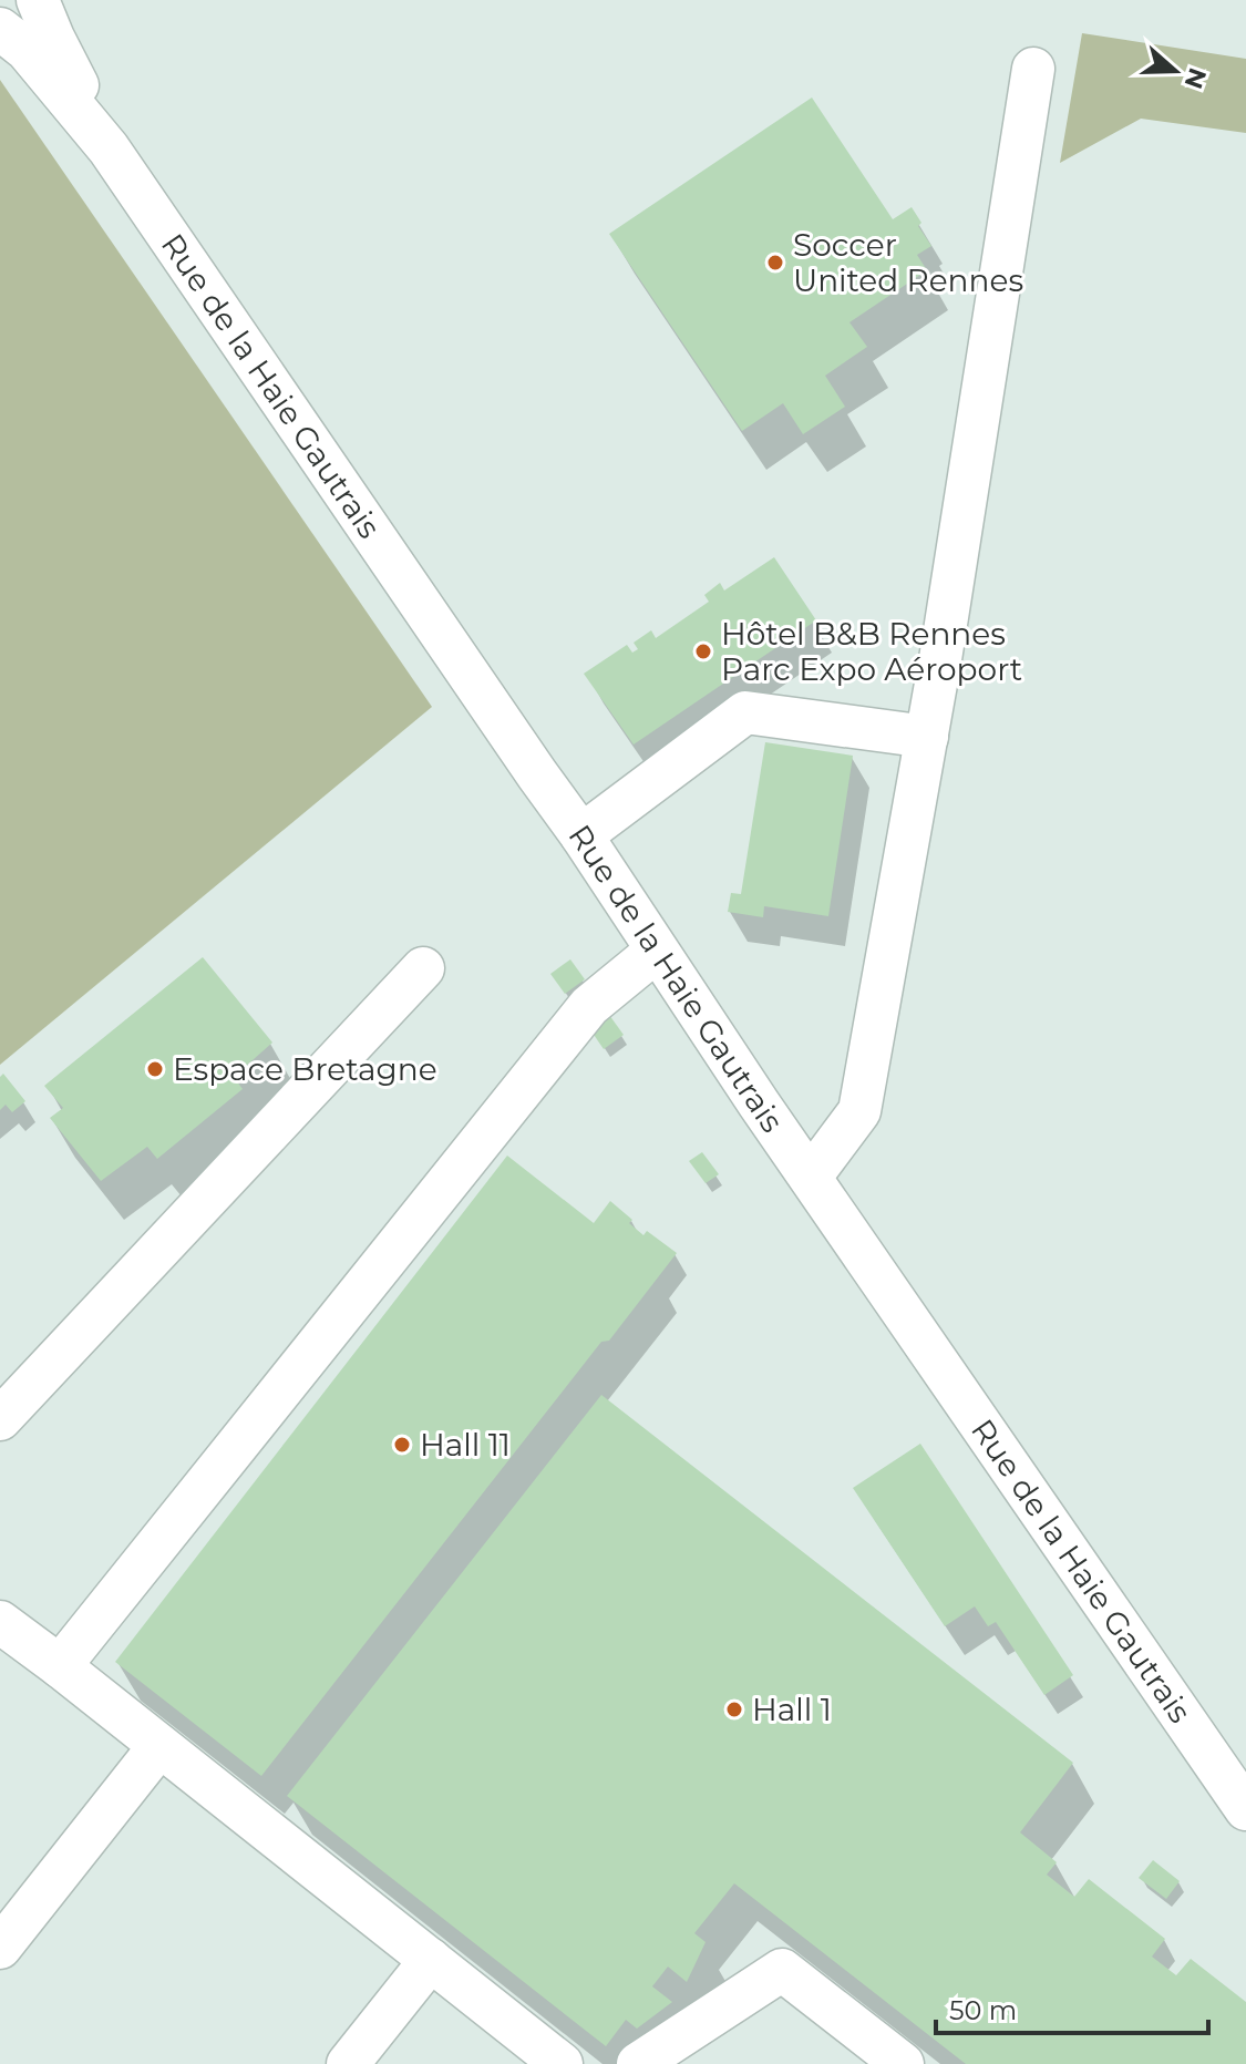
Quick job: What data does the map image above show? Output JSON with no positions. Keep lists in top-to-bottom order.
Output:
{
  "streets": {
    "street": ["Rue de la Haie Gautrais"]
  },
  "places": [
    "Soccer United Rennes",
    "Hôtel B&B Rennes Parc Expo Aéroport",
    "Espace Bretagne",
    "Hall 11",
    "Hall 1"
  ],
  "scale_bar": "50 m",
  "north": "right"
}
